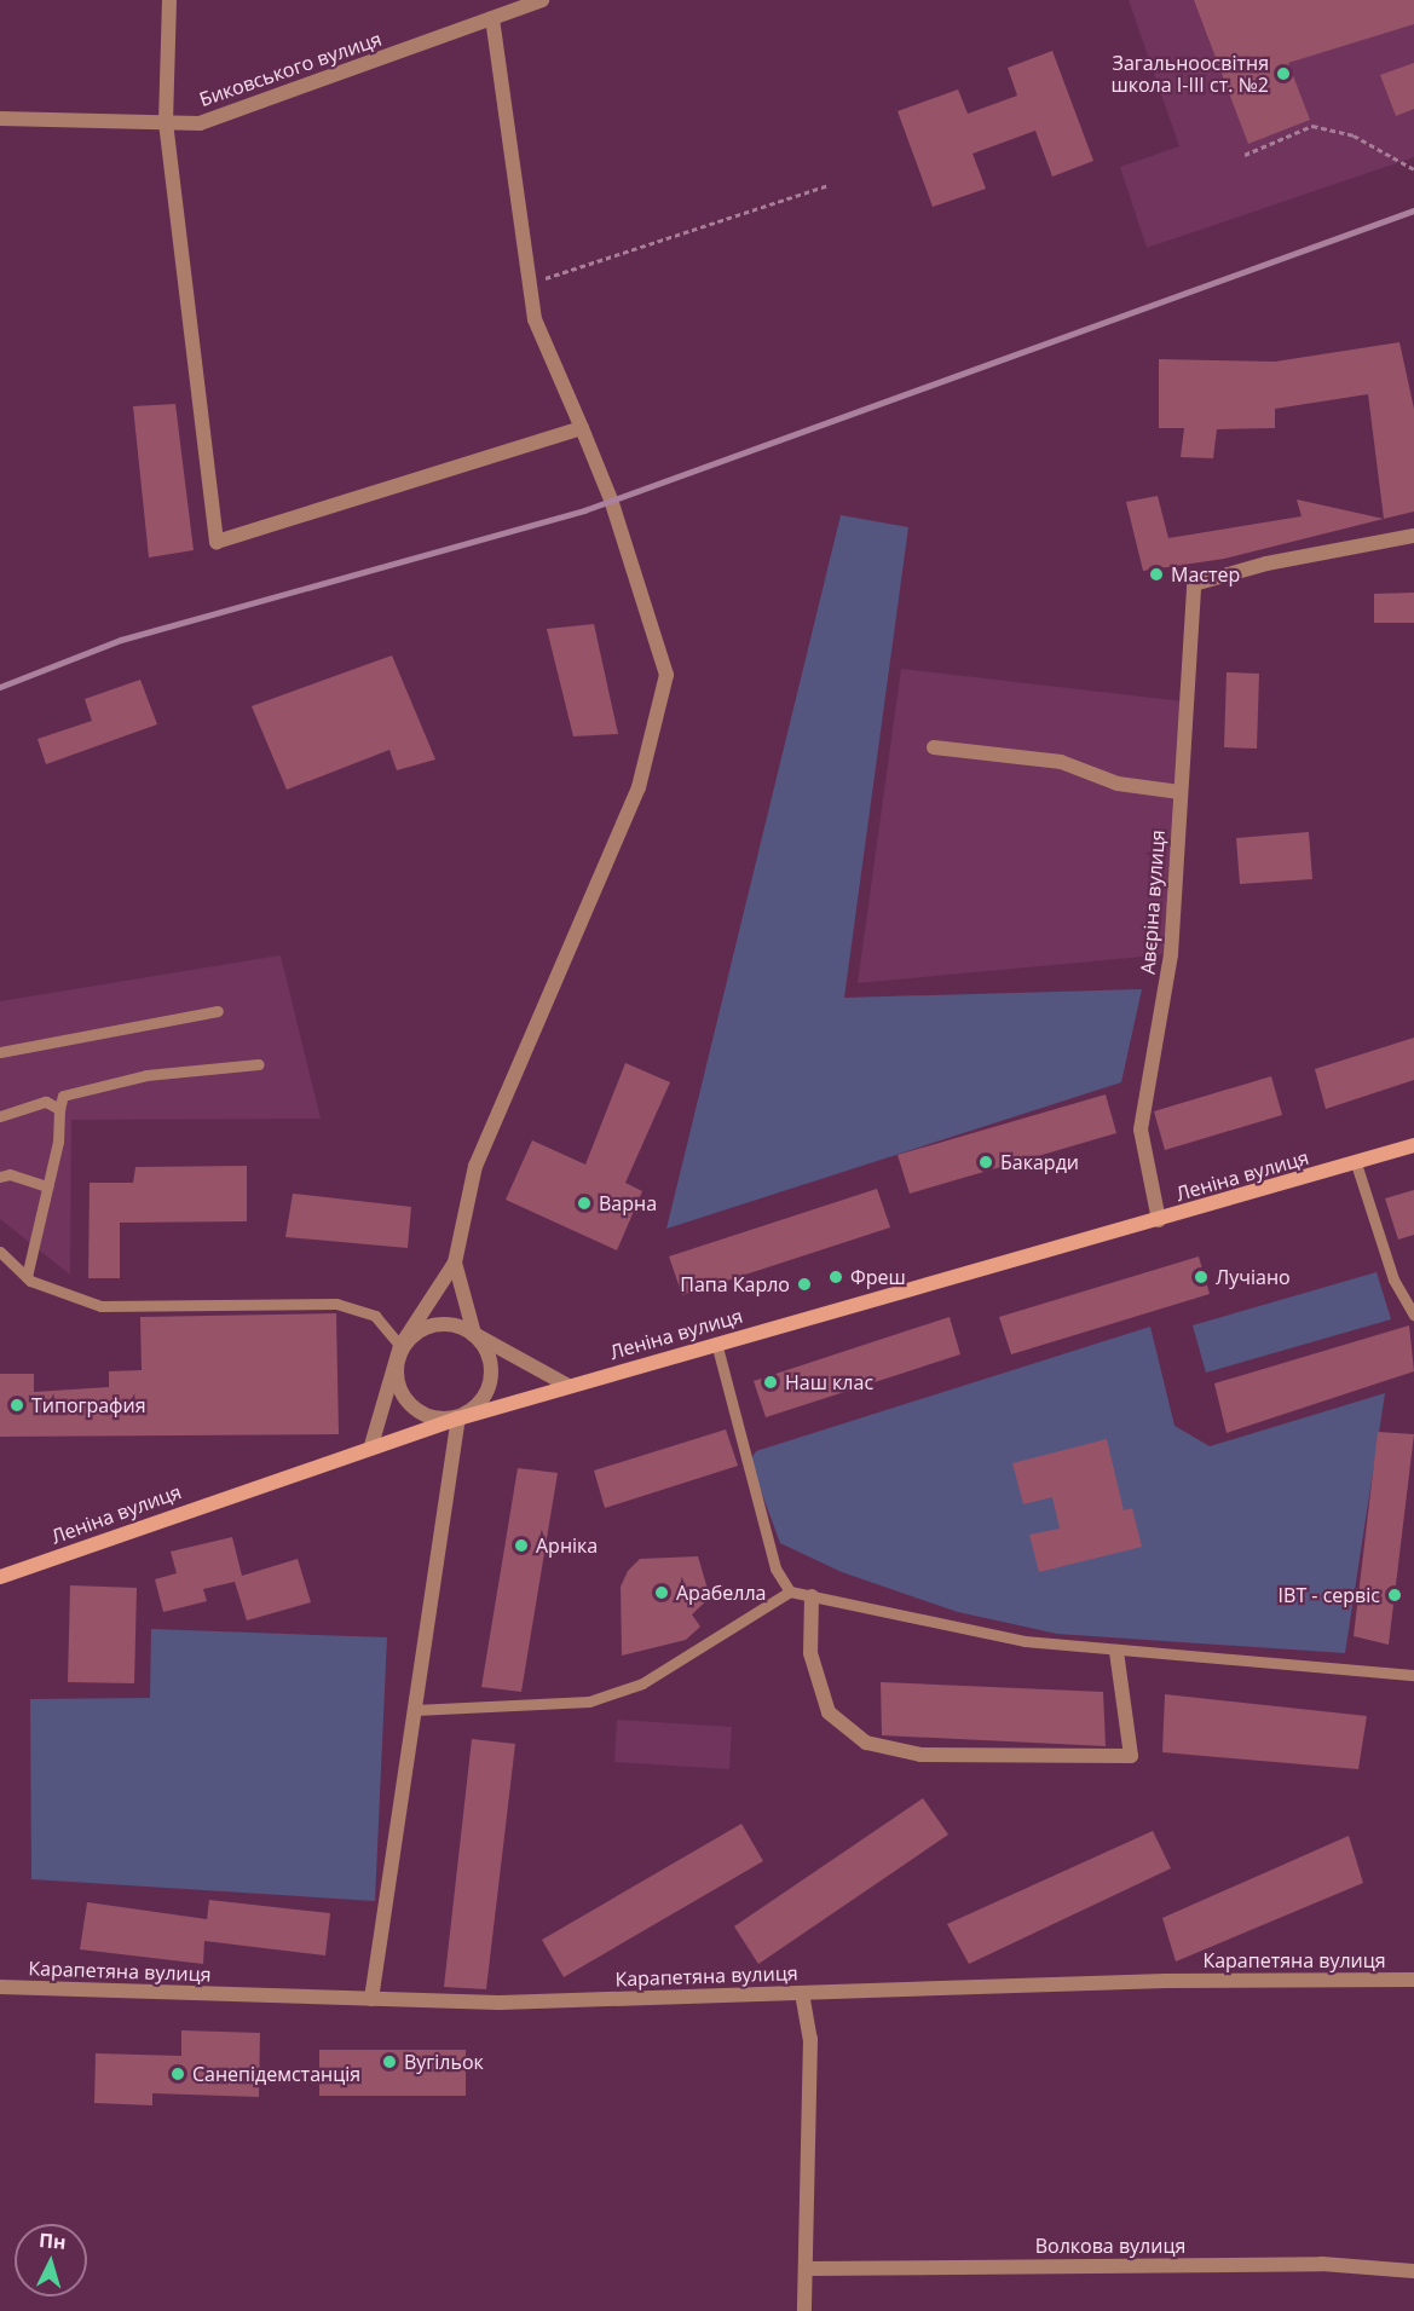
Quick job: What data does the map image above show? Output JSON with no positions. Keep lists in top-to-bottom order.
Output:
{
  "streets": {
    "main road": ["Леніна вулиця"],
    "street": [
      "Биковського вулиця",
      "Авєріна вулиця",
      "Карапетяна вулиця",
      "Волкова вулиця"
    ]
  },
  "crossings": [
    ["Авєріна вулиця", "Леніна вулиця"]
  ],
  "places": [
    "Загальноосвітня школа І-ІІІ ст. №2",
    "Мастер",
    "Бакарди",
    "Варна",
    "Фреш",
    "Лучіано",
    "Папа Карло",
    "Наш клас",
    "Типография",
    "Арніка",
    "Арабелла",
    "ІВТ - сервіс",
    "Вугільок",
    "Санепідемстанція"
  ],
  "north": "top"
}
